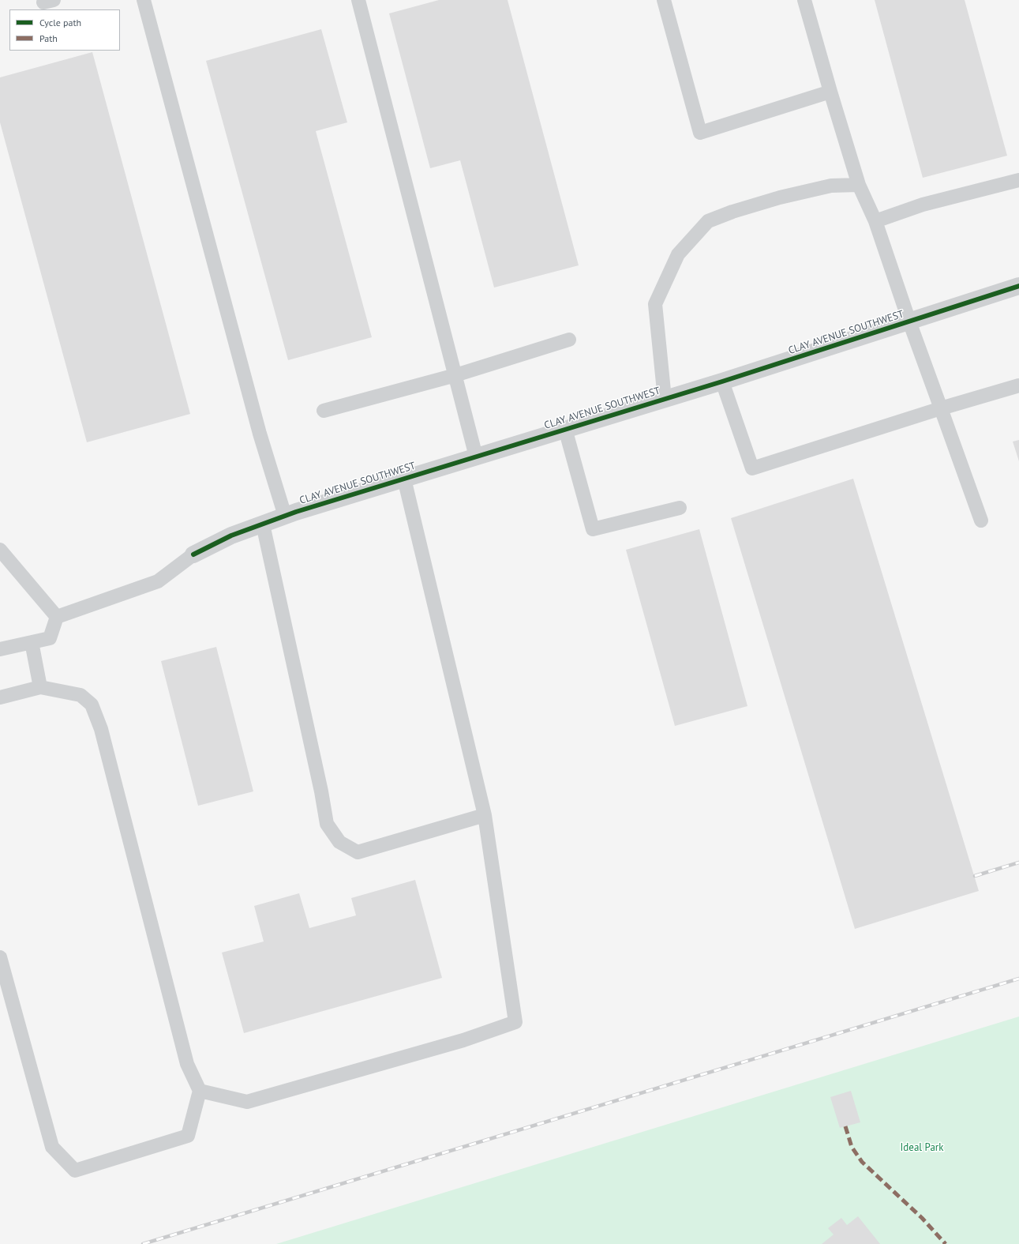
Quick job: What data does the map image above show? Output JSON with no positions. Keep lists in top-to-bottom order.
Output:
{
  "streets": {
    "street": ["CLAY AVENUE SOUTHWEST"]
  },
  "parks": ["Ideal Park"],
  "legend": ["Cycle path", "Path"]
}
